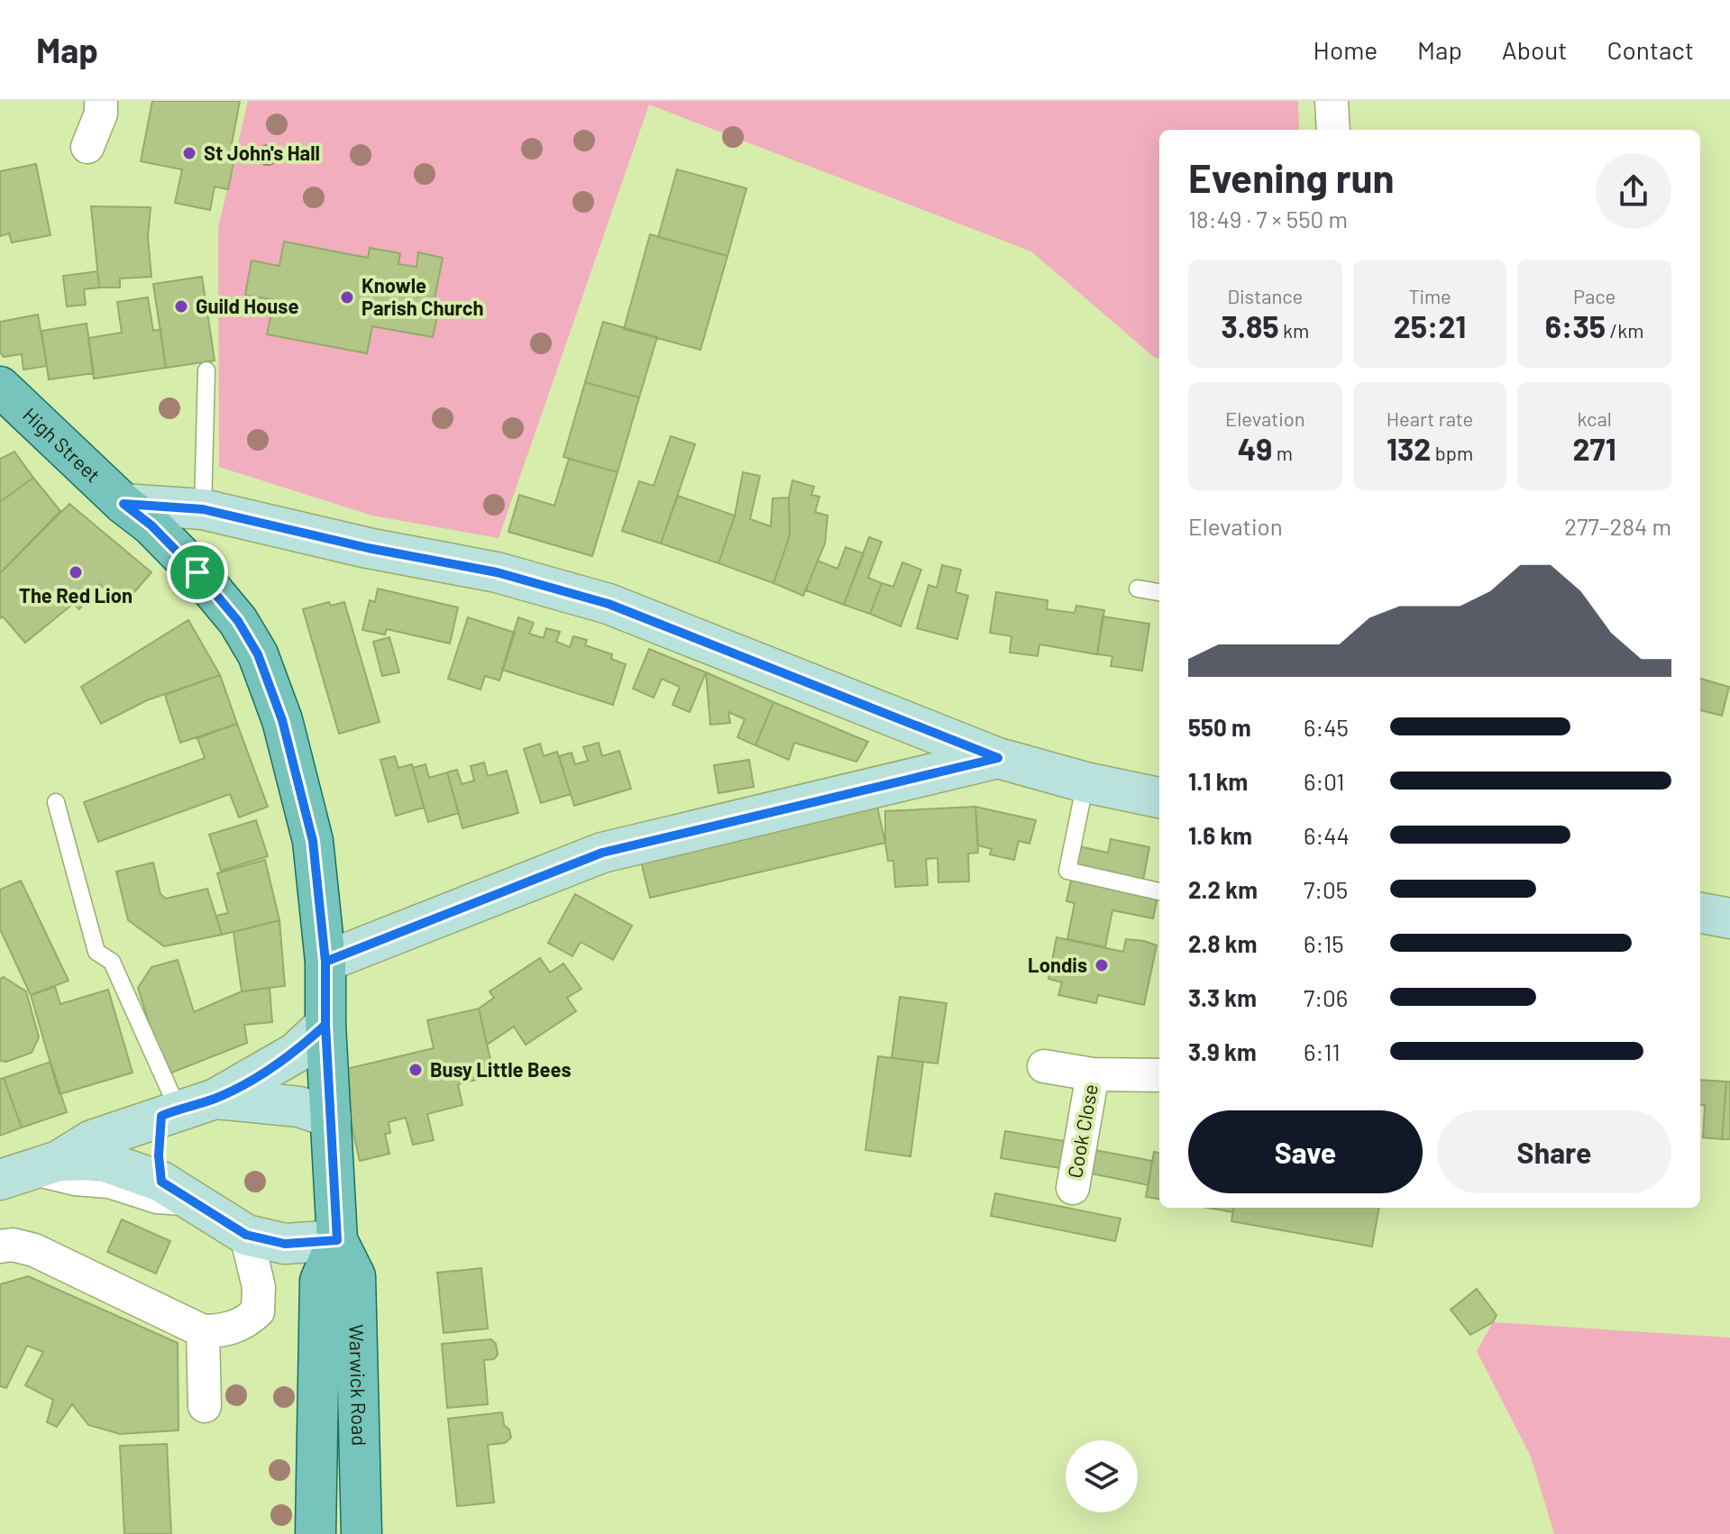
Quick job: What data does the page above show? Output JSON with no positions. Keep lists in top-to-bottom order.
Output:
{
  "streets": {
    "main road": ["High Street", "Warwick Road"],
    "street": ["Cook Close"]
  },
  "crossings": [
    ["High Street", "Warwick Road"]
  ],
  "places": [
    "St John's Hall",
    "Knowle Parish Church",
    "Guild House",
    "The Red Lion",
    "Londis",
    "Busy Little Bees"
  ],
  "page": {
    "header": "Map",
    "nav": [
      "Home",
      "Map",
      "About",
      "Contact"
    ],
    "heading": ["Evening run", "18:49 · 7 × 550 m"],
    "stats": [
      ["Distance", "3.85 km"],
      ["Time", "25:21"],
      ["Pace", "6:35 /km"],
      ["Elevation", "49 m"],
      ["Heart rate", "132 bpm"],
      ["kcal", "271"]
    ],
    "chart": ["Elevation", "277–284 m"],
    "list": [
      {
        "name": "550 m",
        "note": "6:45"
      },
      {
        "name": "1.1 km",
        "note": "6:01"
      },
      {
        "name": "1.6 km",
        "note": "6:44"
      },
      {
        "name": "2.2 km",
        "note": "7:05"
      },
      {
        "name": "2.8 km",
        "note": "6:15"
      },
      {
        "name": "3.3 km",
        "note": "7:06"
      },
      {
        "name": "3.9 km",
        "note": "6:11"
      }
    ],
    "buttons": ["Save", "Share"]
  }
}
